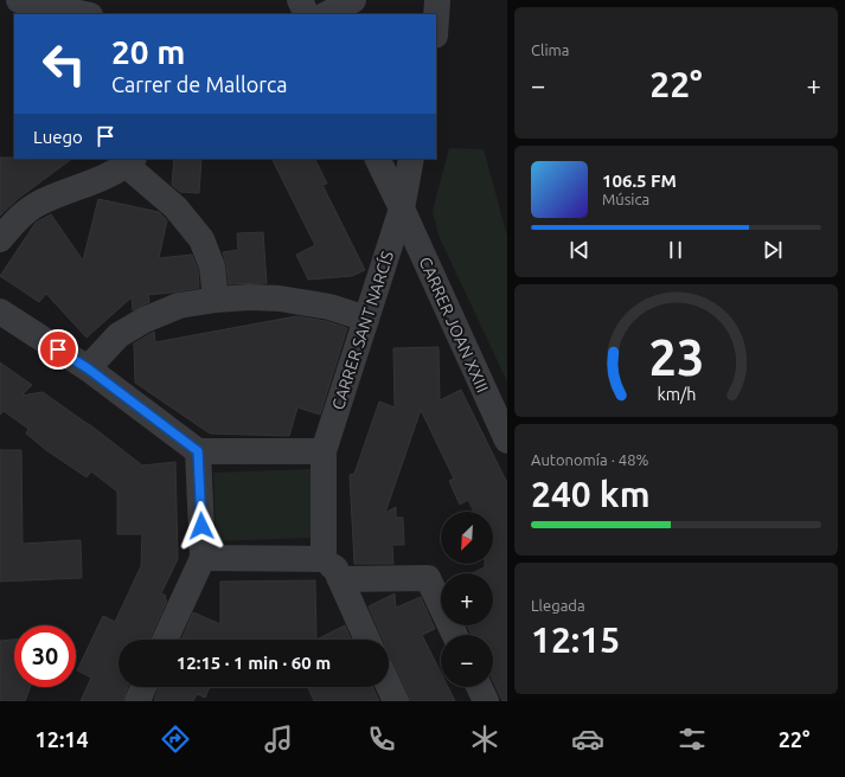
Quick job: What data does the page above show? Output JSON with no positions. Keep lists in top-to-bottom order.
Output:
{
  "streets": {
    "street": ["CARRER JOAN XXIII", "CARRER SANT NARCÍS"]
  },
  "crossings": [
    ["CARRER JOAN XXIII", "CARRER SANT NARCÍS"]
  ],
  "north": "bottom left",
  "page": {
    "tile": [
      "Clima",
      ["Autonomía · 48%", "240 km"],
      ["Llegada", "12:15"]
    ],
    "turn": ["20 m", "Carrer de Mallorca"],
    "heat": ["−", "22°", "+"],
    "then": "Luego",
    "song": ["106.5 FM", "Música"],
    "map_buttons": ["+", "−"],
    "limit": "30",
    "trip": "12:15 · 1 min · 60 m",
    "tabs": ["12:14", "22°"],
    "gauge": ["23", "km/h"]
  }
}
